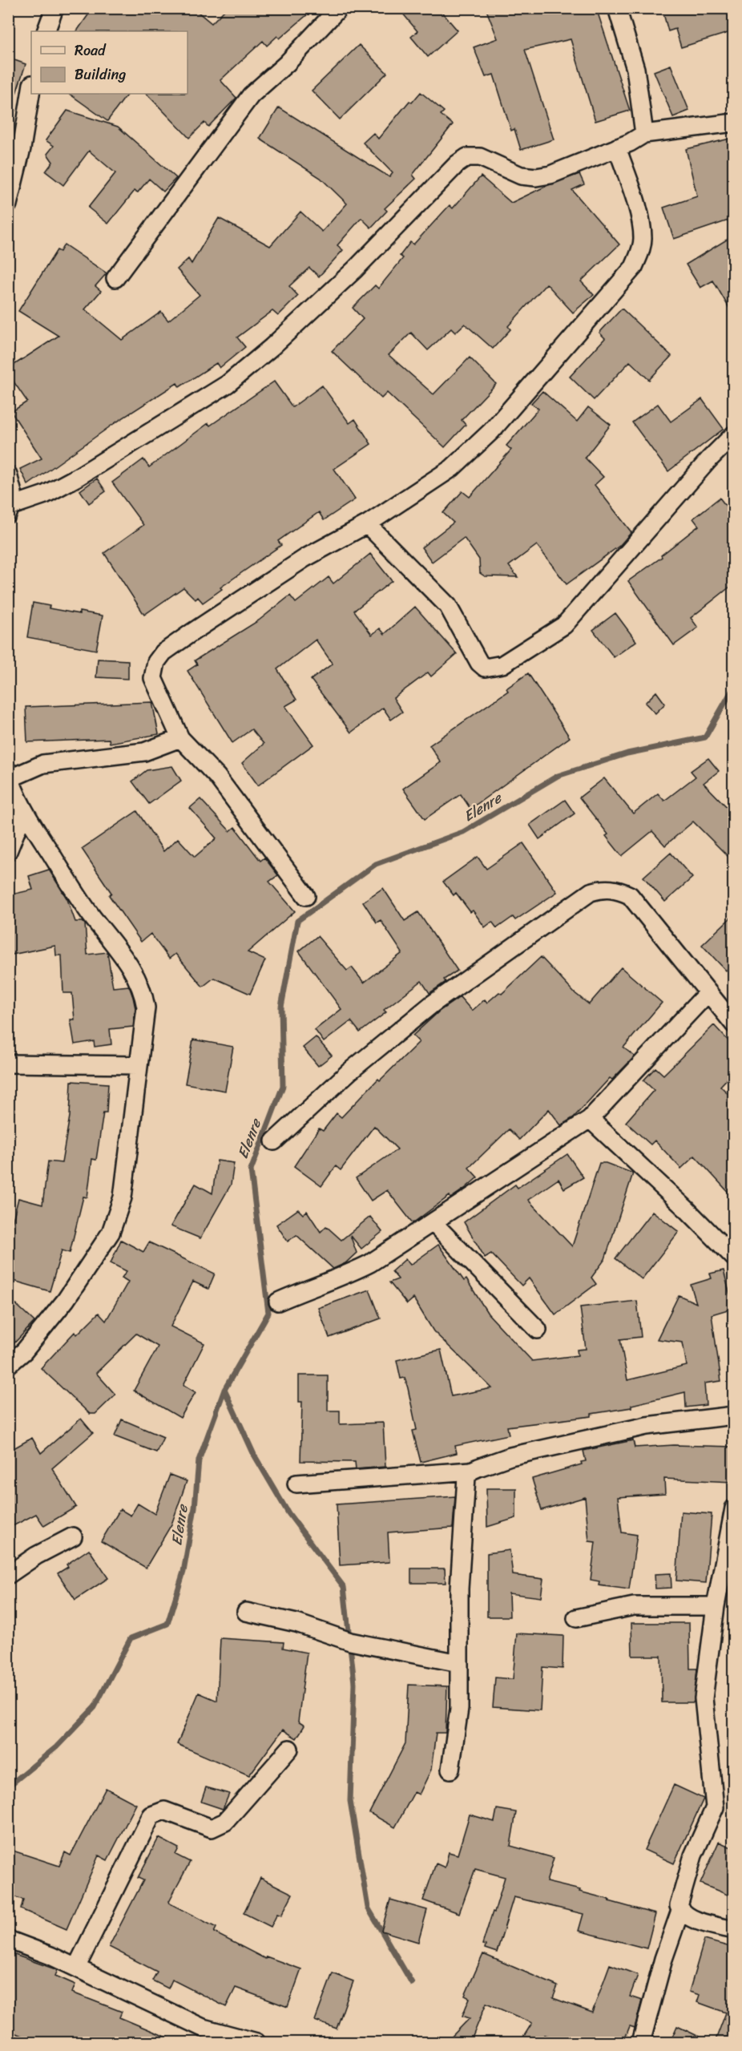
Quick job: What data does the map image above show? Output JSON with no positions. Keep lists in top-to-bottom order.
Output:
{
  "water": ["Elenre"],
  "legend": ["Road", "Building"]
}
